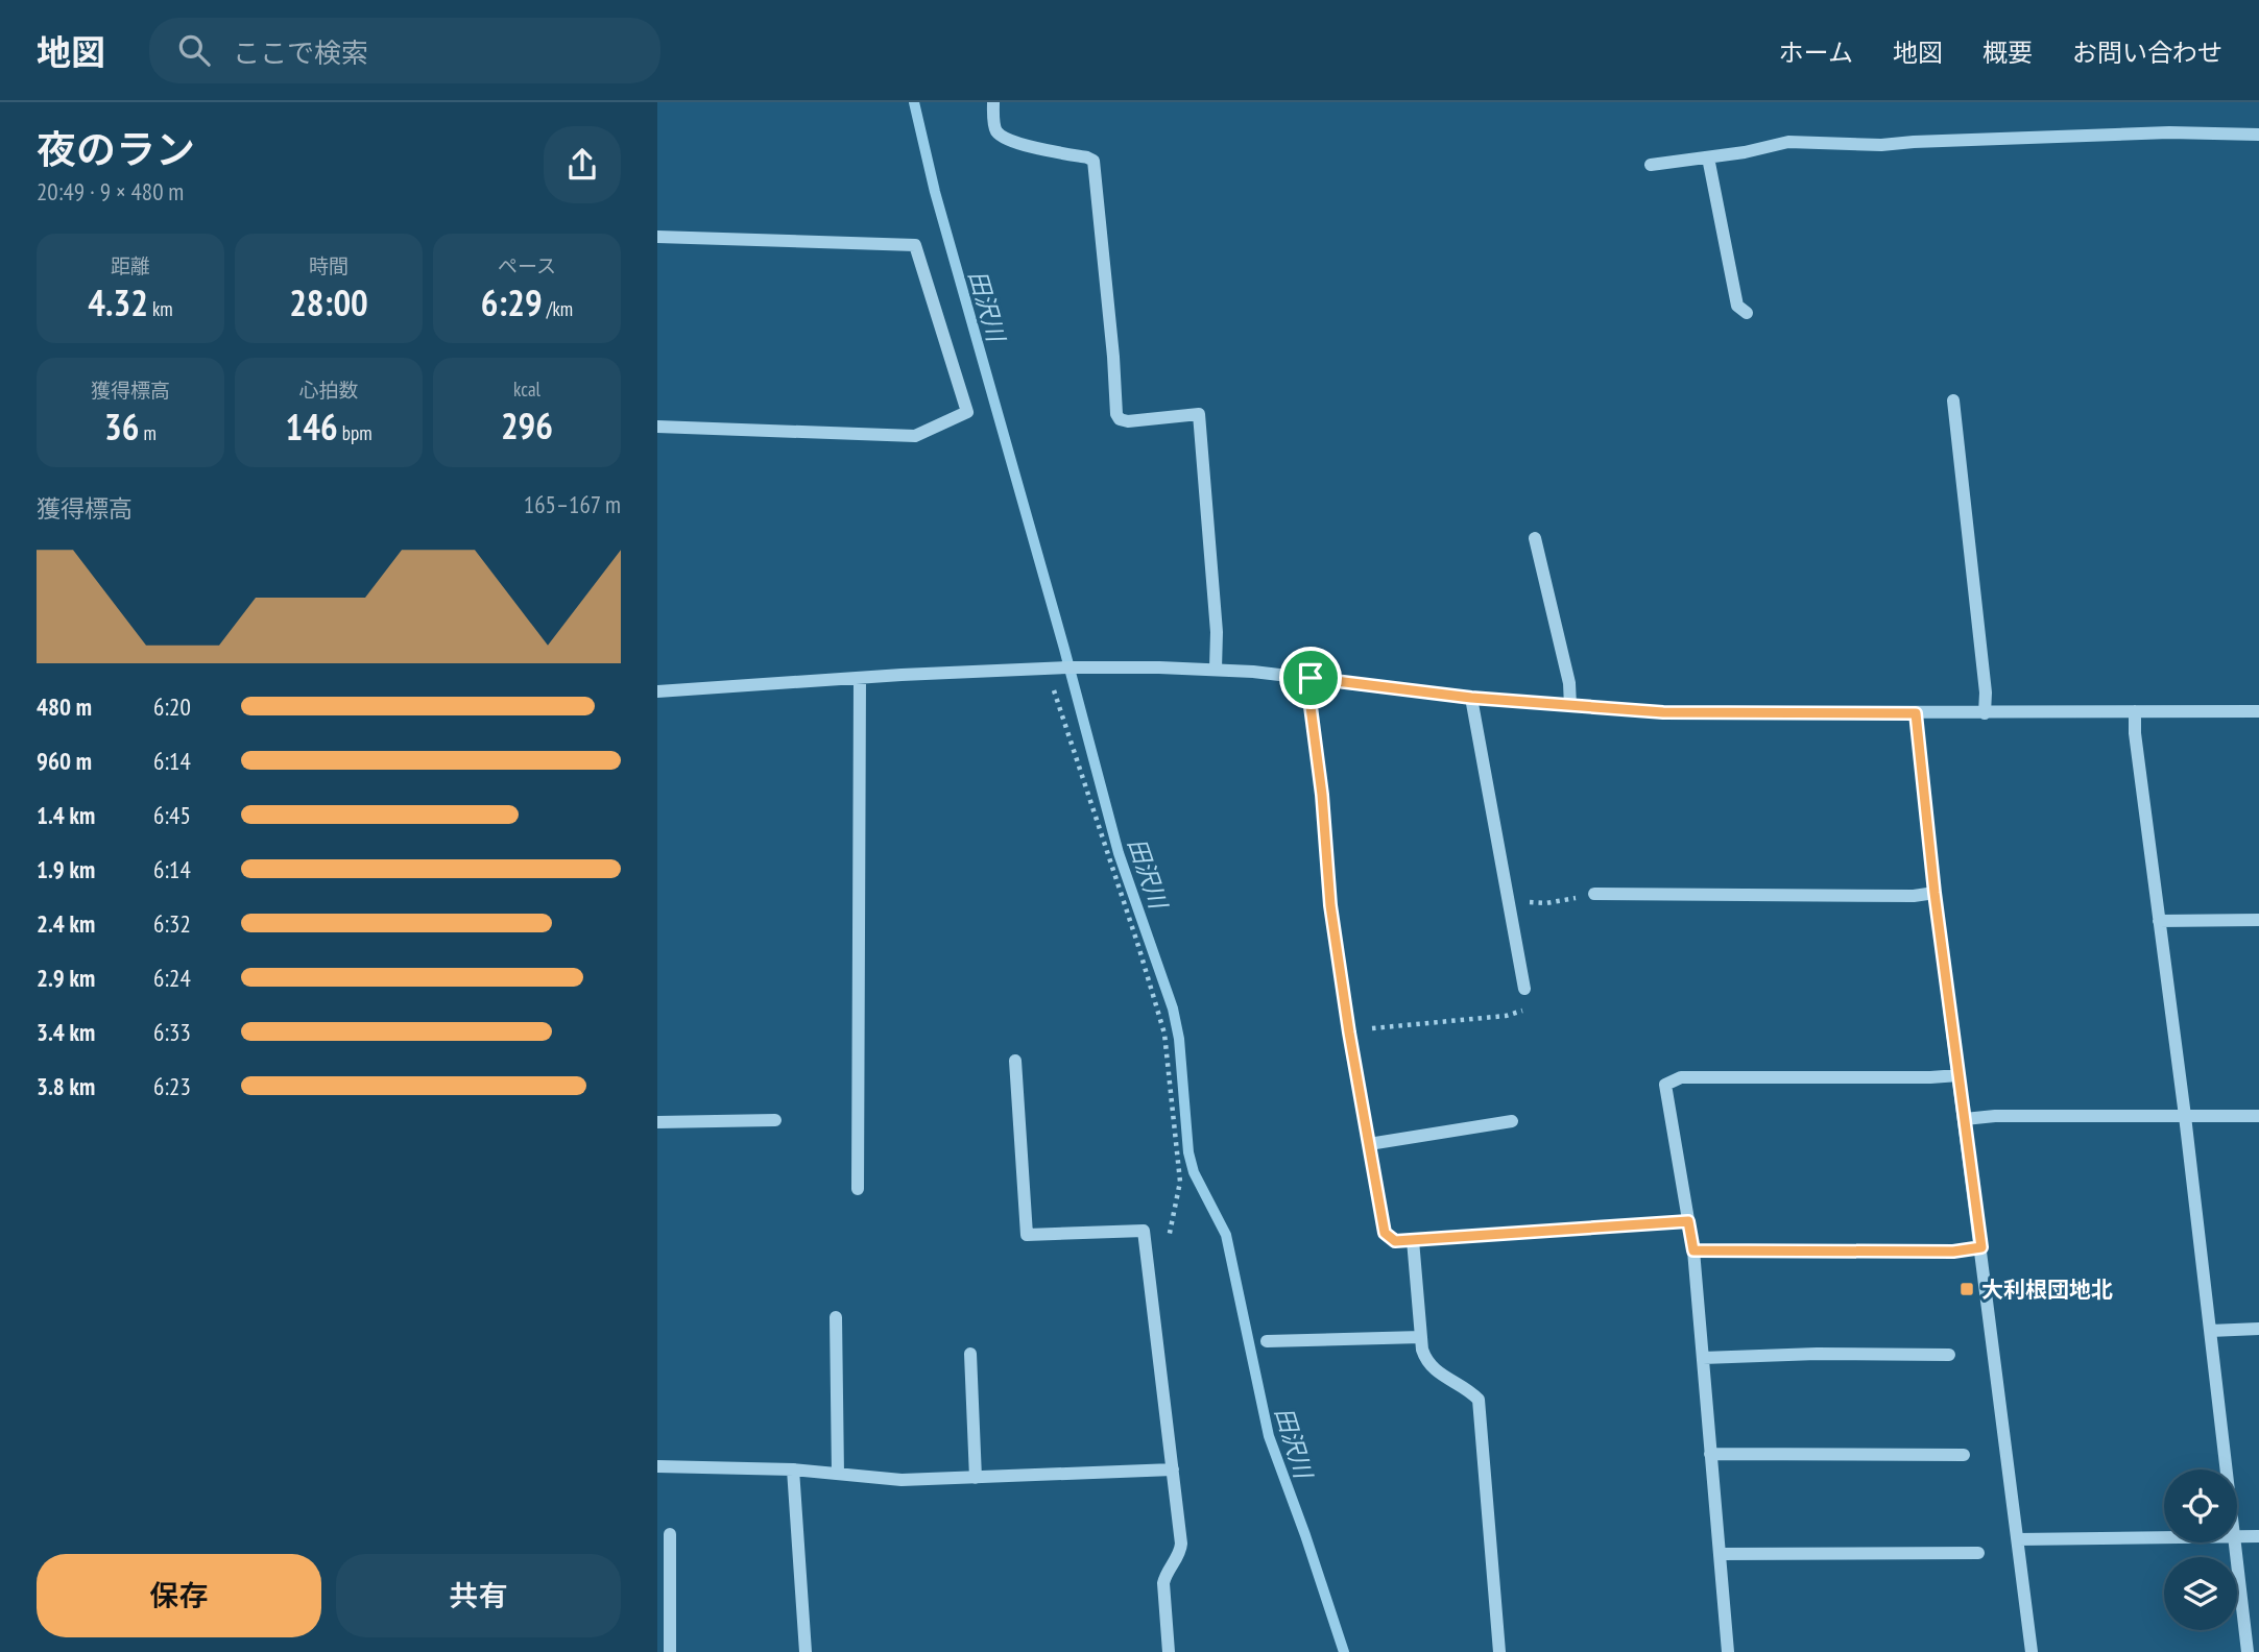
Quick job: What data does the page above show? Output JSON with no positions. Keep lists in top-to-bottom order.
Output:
{
  "water": ["田沢川"],
  "places": {
    "transit": ["大利根団地北"]
  },
  "page": {
    "header": "地図",
    "search": "ここで検索",
    "nav": [
      "ホーム",
      "地図",
      "概要",
      "お問い合わせ"
    ],
    "heading": ["夜のラン", "20:49 · 9 × 480 m"],
    "stats": [
      ["距離", "4.32 km"],
      ["時間", "28:00"],
      ["ペース", "6:29 /km"],
      ["獲得標高", "36 m"],
      ["心拍数", "146 bpm"],
      ["kcal", "296"]
    ],
    "chart": ["獲得標高", "165–167 m"],
    "list": [
      {
        "name": "480 m",
        "note": "6:20"
      },
      {
        "name": "960 m",
        "note": "6:14"
      },
      {
        "name": "1.4 km",
        "note": "6:45"
      },
      {
        "name": "1.9 km",
        "note": "6:14"
      },
      {
        "name": "2.4 km",
        "note": "6:32"
      },
      {
        "name": "2.9 km",
        "note": "6:24"
      },
      {
        "name": "3.4 km",
        "note": "6:33"
      },
      {
        "name": "3.8 km",
        "note": "6:23"
      }
    ],
    "buttons": ["保存", "共有"]
  }
}
